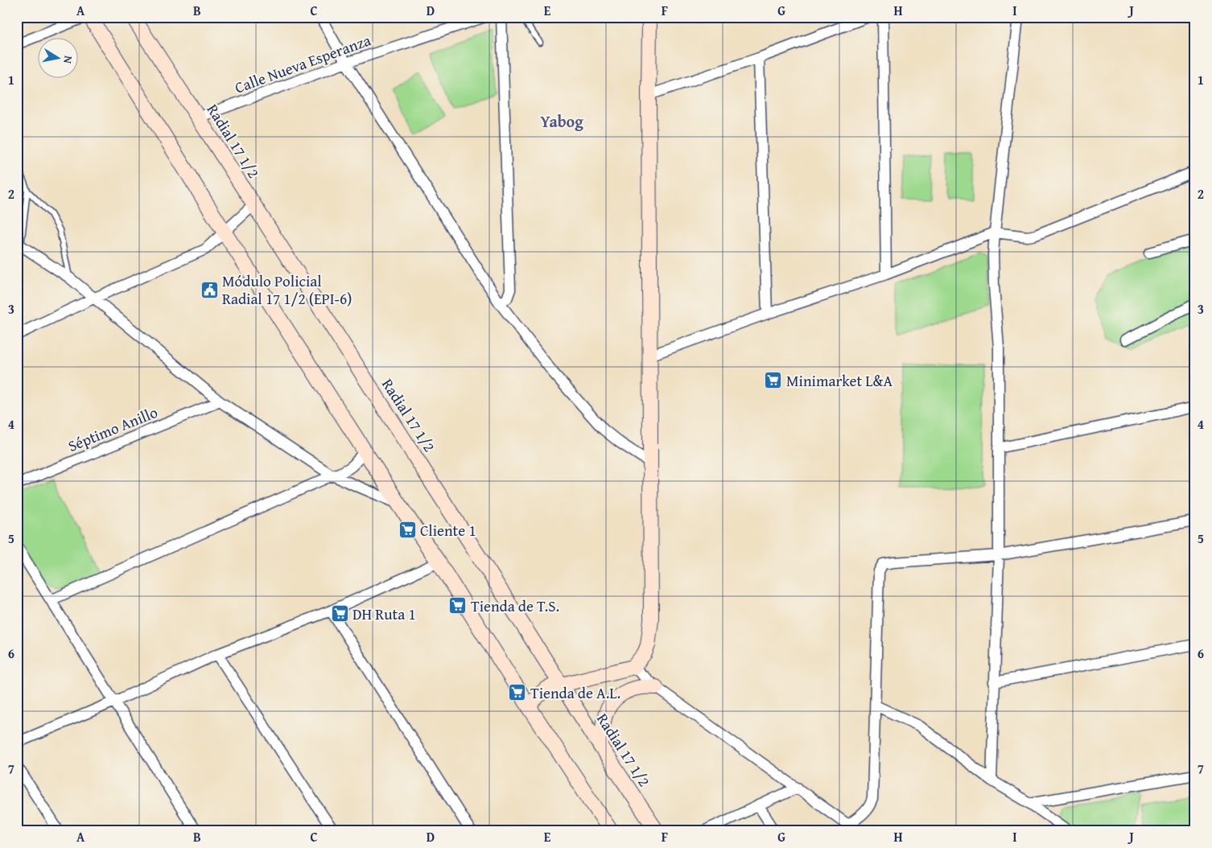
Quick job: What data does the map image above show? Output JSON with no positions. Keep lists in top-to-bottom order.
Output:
{
  "streets": {
    "street": ["Calle Nueva Esperanza", "Radial 17 1/2", "Séptimo Anillo"]
  },
  "crossings": [
    ["Calle Nueva Esperanza", "Radial 17 1/2"]
  ],
  "districts": ["Yabog"],
  "places": {
    "public building": ["Módulo Policial Radial 17 1/2 (EPI-6)"],
    "supermarket": [
      "Minimarket L&A",
      "Cliente 1",
      "Tienda de T.S.",
      "DH Ruta 1",
      "Tienda de A.L."
    ]
  },
  "north": "right",
  "grid": {
    "columns": [
      "A",
      "B",
      "C",
      "D",
      "E",
      "F",
      "G",
      "H",
      "I",
      "J"
    ],
    "rows": [
      "1",
      "2",
      "3",
      "4",
      "5",
      "6",
      "7"
    ]
  }
}
